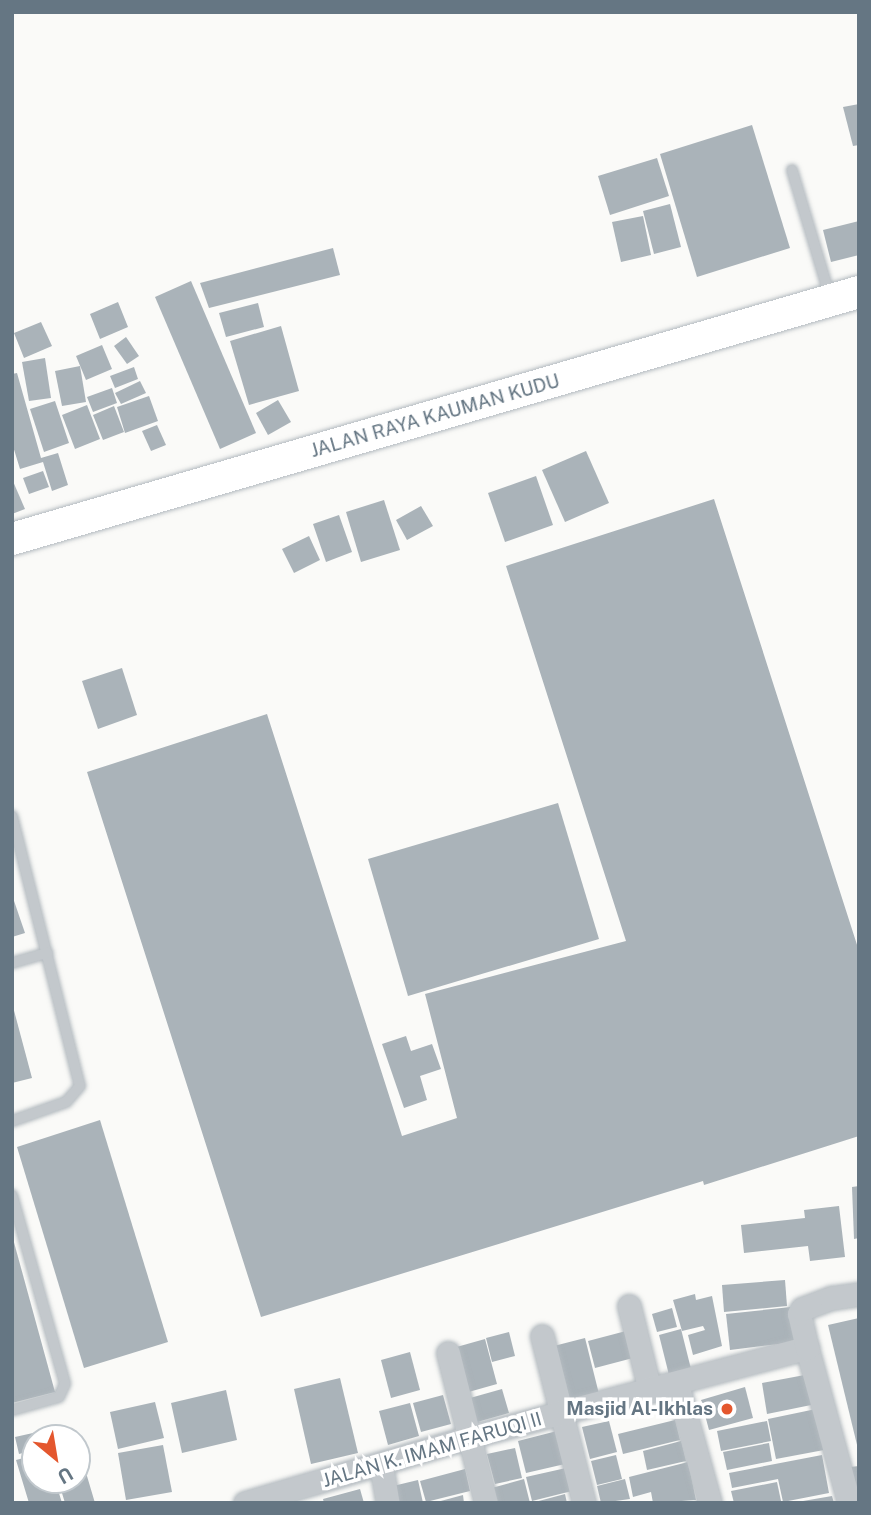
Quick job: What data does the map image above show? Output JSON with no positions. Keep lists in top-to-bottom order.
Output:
{
  "streets": {
    "street": ["JALAN RAYA KAUMAN KUDU", "JALAN K. IMAM FARUQI II"]
  },
  "places": ["Masjid Al-Ikhlas"],
  "north": "bottom right"
}
